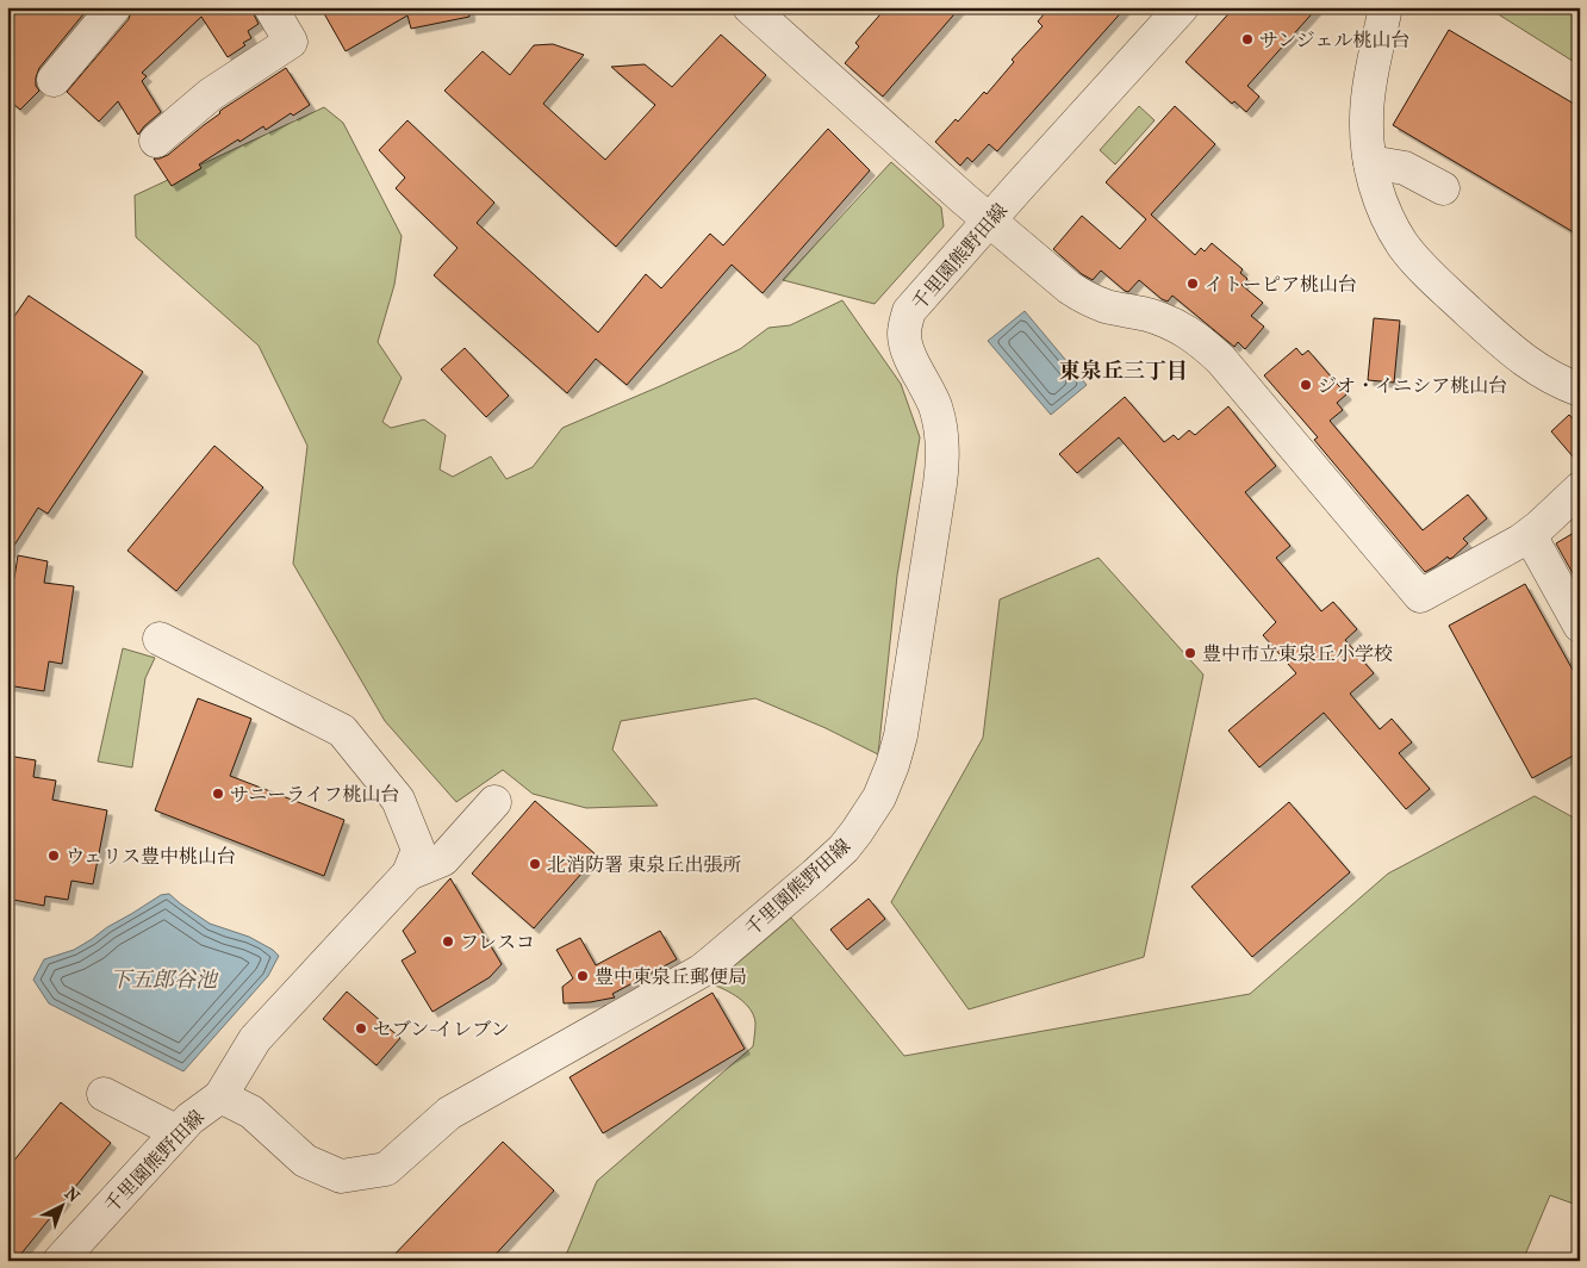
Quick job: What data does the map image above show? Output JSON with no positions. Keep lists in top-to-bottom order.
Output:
{
  "streets": {
    "street": ["千里園熊野田線"]
  },
  "districts": ["東泉丘三丁目"],
  "water": ["下五郎谷池"],
  "places": [
    "サンジェル桃山台",
    "イトーピア桃山台",
    "ジオ・イニシア桃山台",
    "豊中市立東泉丘小学校",
    "サニーライフ桃山台",
    "ウェリス豊中桃山台",
    "北消防署 東泉丘出張所",
    "フレスコ",
    "豊中東泉丘郵便局",
    "セブン-イレブン"
  ],
  "north": "top right"
}
